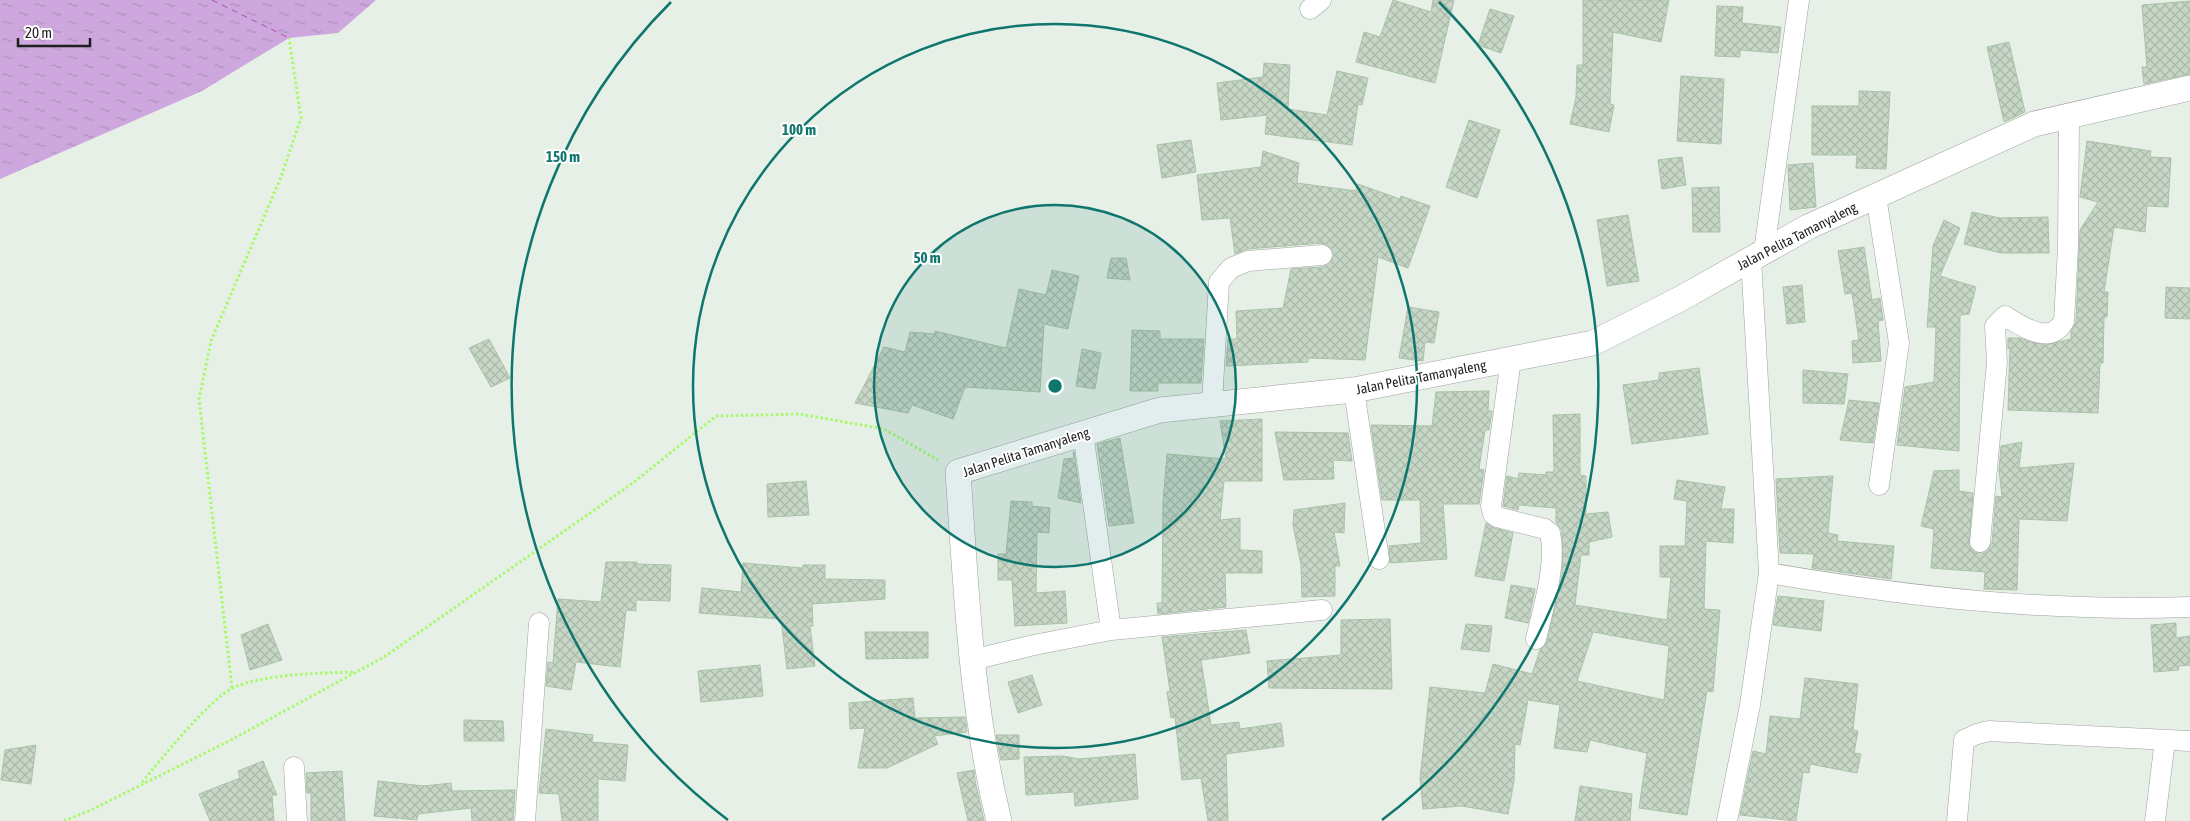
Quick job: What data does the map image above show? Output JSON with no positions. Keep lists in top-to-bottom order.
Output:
{
  "streets": {
    "street": ["Jalan Pelita Tamanyaleng"]
  },
  "scale_bar": "20 m",
  "rings": ["100 m", "150 m", "50 m"]
}
